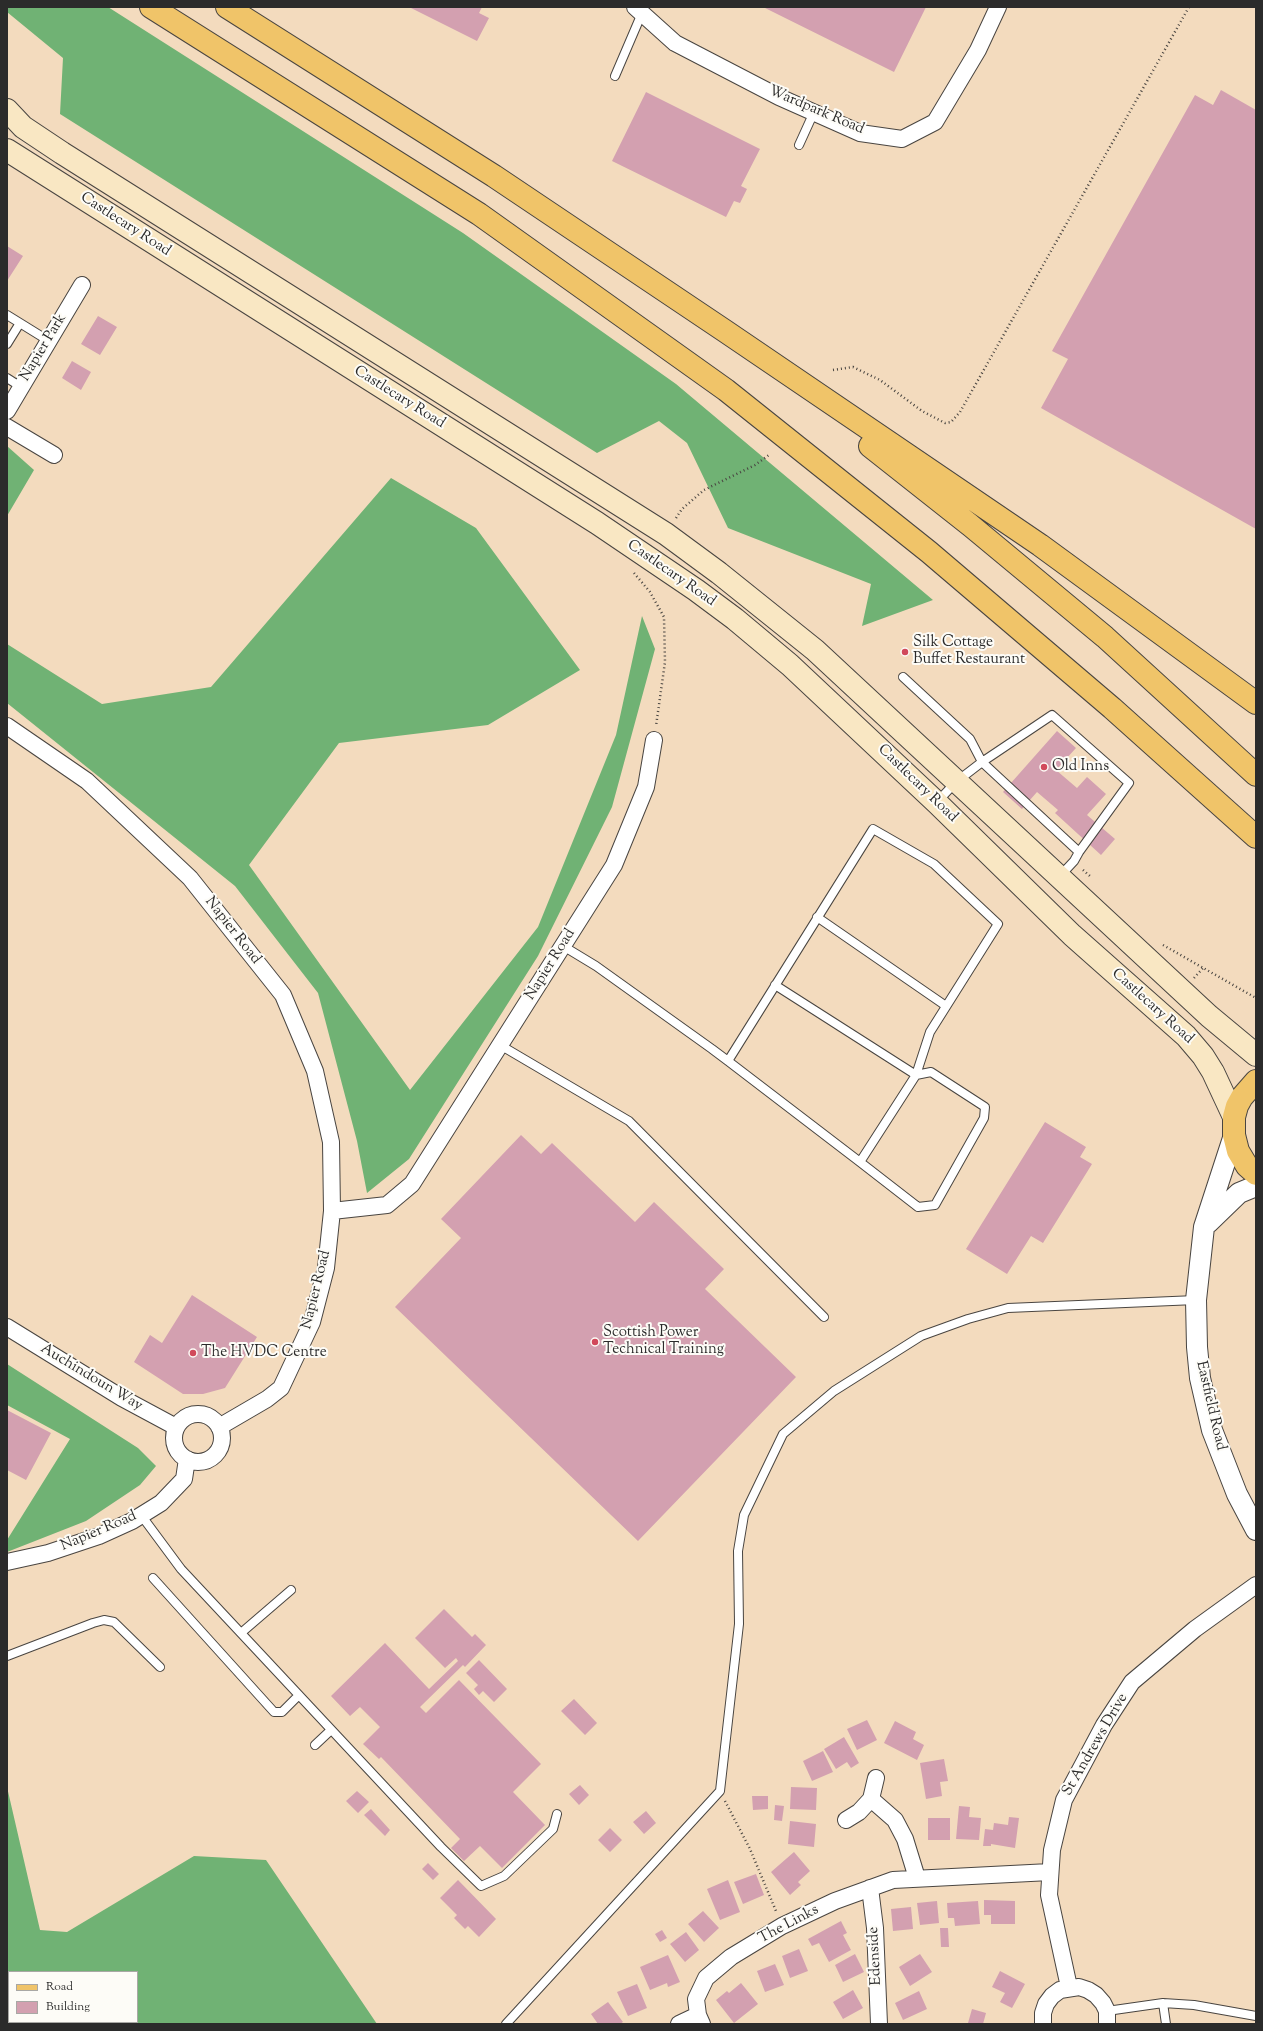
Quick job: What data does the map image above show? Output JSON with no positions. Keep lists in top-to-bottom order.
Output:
{
  "streets": {
    "main road": ["Castlecary Road"],
    "street": [
      "Wardpark Road",
      "Napier Park",
      "Napier Road",
      "Auchindoun Way",
      "Eastfield Road",
      "St Andrews Drive",
      "The Links",
      "Edenside"
    ]
  },
  "crossings": [
    ["Castlecary Road", "Eastfield Road"],
    ["Napier Road", "Auchindoun Way"],
    ["St Andrews Drive", "The Links"],
    ["The Links", "Edenside"]
  ],
  "places": [
    "Silk Cottage Buffet Restaurant",
    "Old Inns",
    "Scottish Power Technical Training",
    "The HVDC Centre"
  ],
  "legend": ["Road", "Building"]
}
